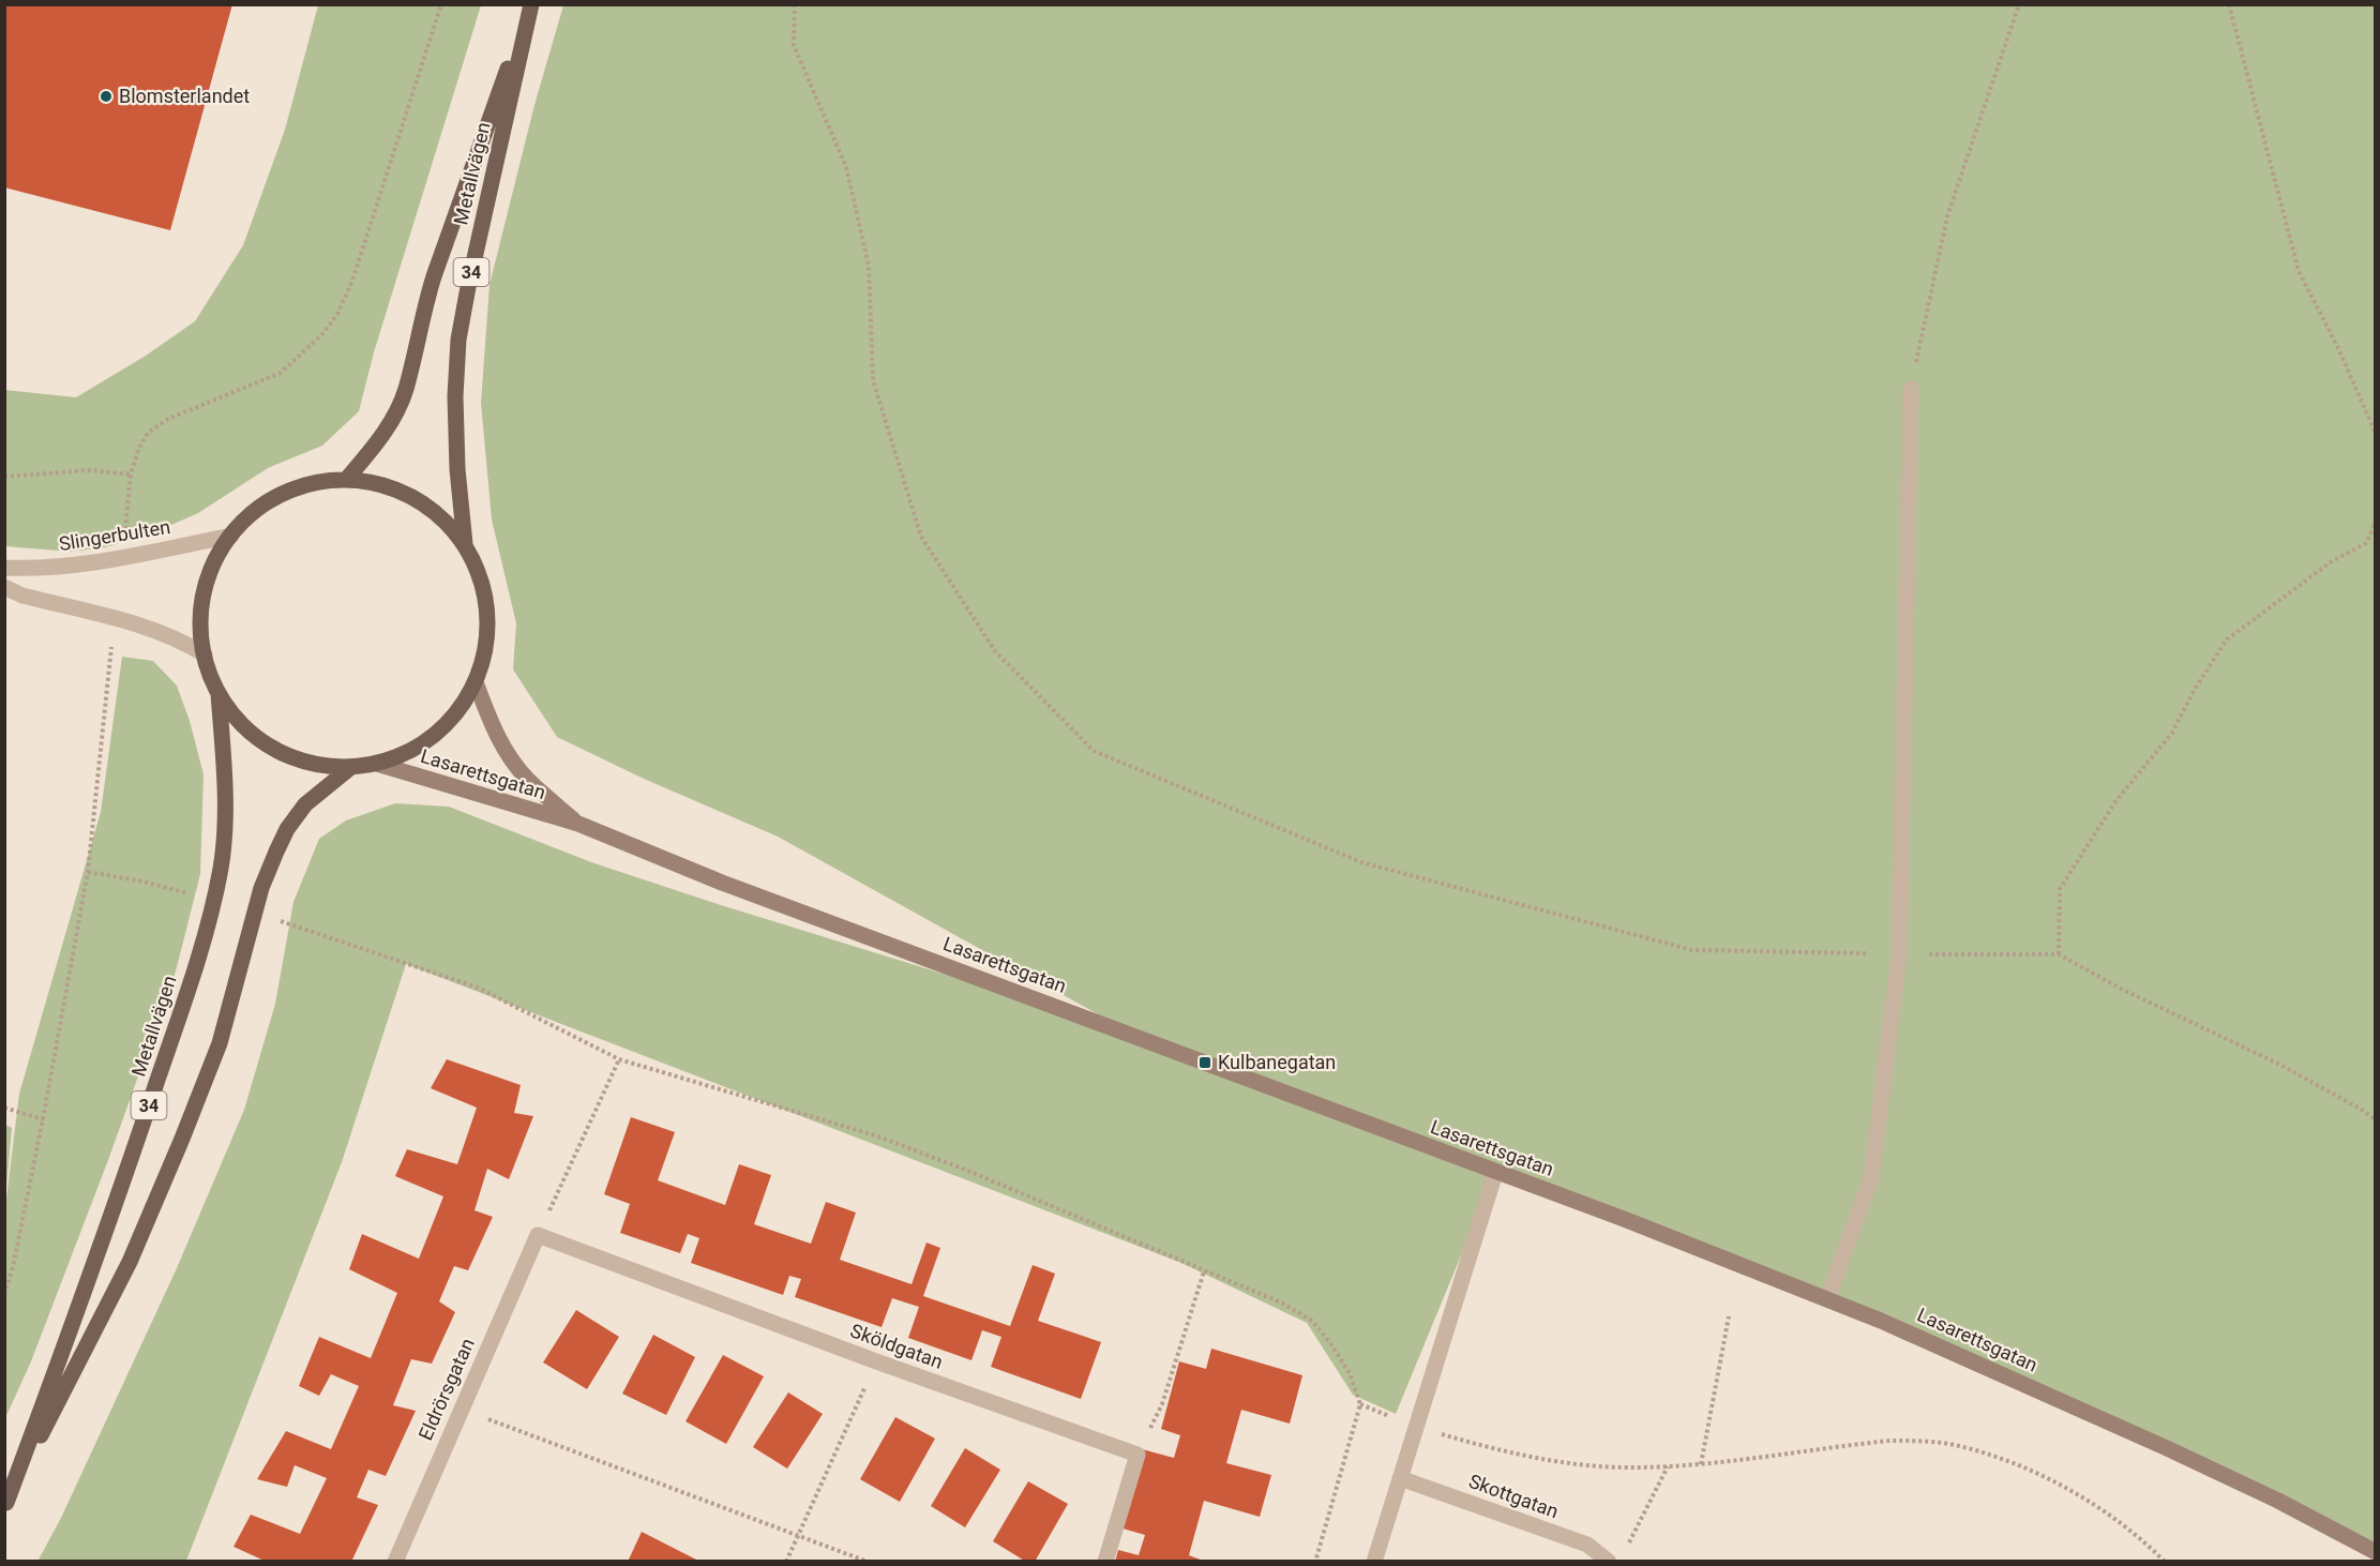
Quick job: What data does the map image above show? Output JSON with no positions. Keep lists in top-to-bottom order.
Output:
{
  "streets": {
    "main road": ["Metallvägen", "34"],
    "street": [
      "Slingerbulten",
      "Lasarettsgatan",
      "Sköldgatan",
      "Eldrörsgatan",
      "Skottgatan"
    ]
  },
  "crossings": [
    ["Metallvägen", "34"],
    ["34", "Slingerbulten"],
    ["34", "Lasarettsgatan"],
    ["Sköldgatan", "Eldrörsgatan"]
  ],
  "places": {
    "other": ["Blomsterlandet"],
    "transit": ["Kulbanegatan"]
  }
}
